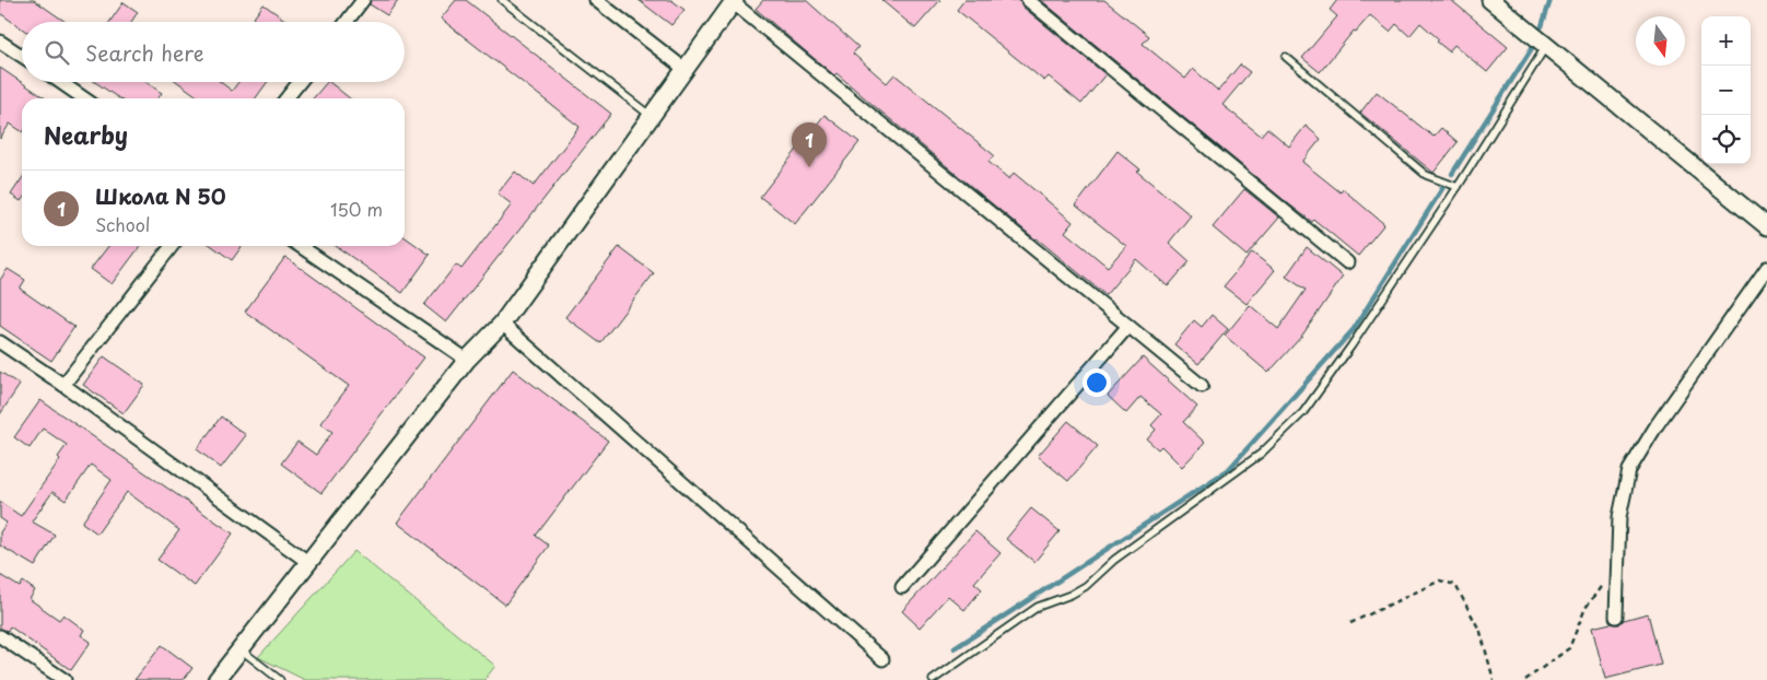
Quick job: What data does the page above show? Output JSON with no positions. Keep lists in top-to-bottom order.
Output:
{
  "north": "bottom",
  "page": {
    "map_buttons": ["+", "−"],
    "search": "Search here",
    "heading": "Nearby",
    "pins": "1",
    "list": [
      {
        "mark": "1",
        "name": "Школа N 50",
        "note": "School",
        "value": "150 m"
      }
    ]
  }
}
